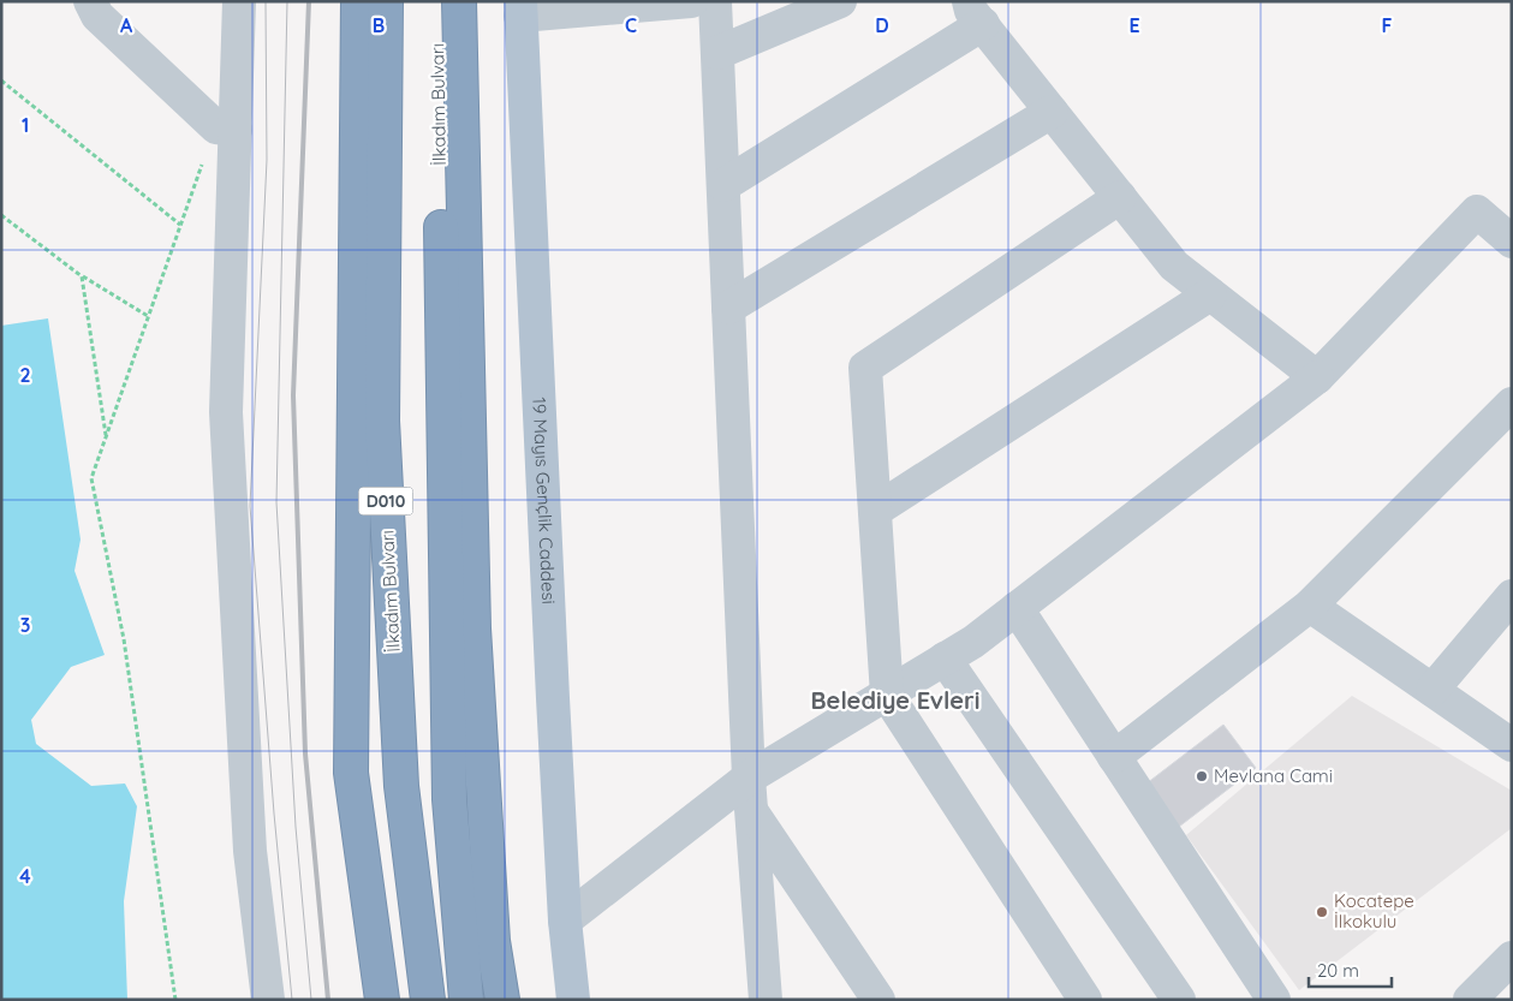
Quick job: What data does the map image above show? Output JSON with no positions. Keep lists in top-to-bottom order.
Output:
{
  "streets": {
    "highway": ["İlkadım Bulvarı", "D010"],
    "main road": ["19 Mayıs Gençlik Caddesi"]
  },
  "districts": ["Belediye Evleri"],
  "places": ["Mevlana Cami", "Kocatepe İlkokulu"],
  "scale_bar": "20 m",
  "grid": {
    "columns": [
      "A",
      "B",
      "C",
      "D",
      "E",
      "F"
    ],
    "rows": [
      "1",
      "2",
      "3",
      "4"
    ]
  }
}
